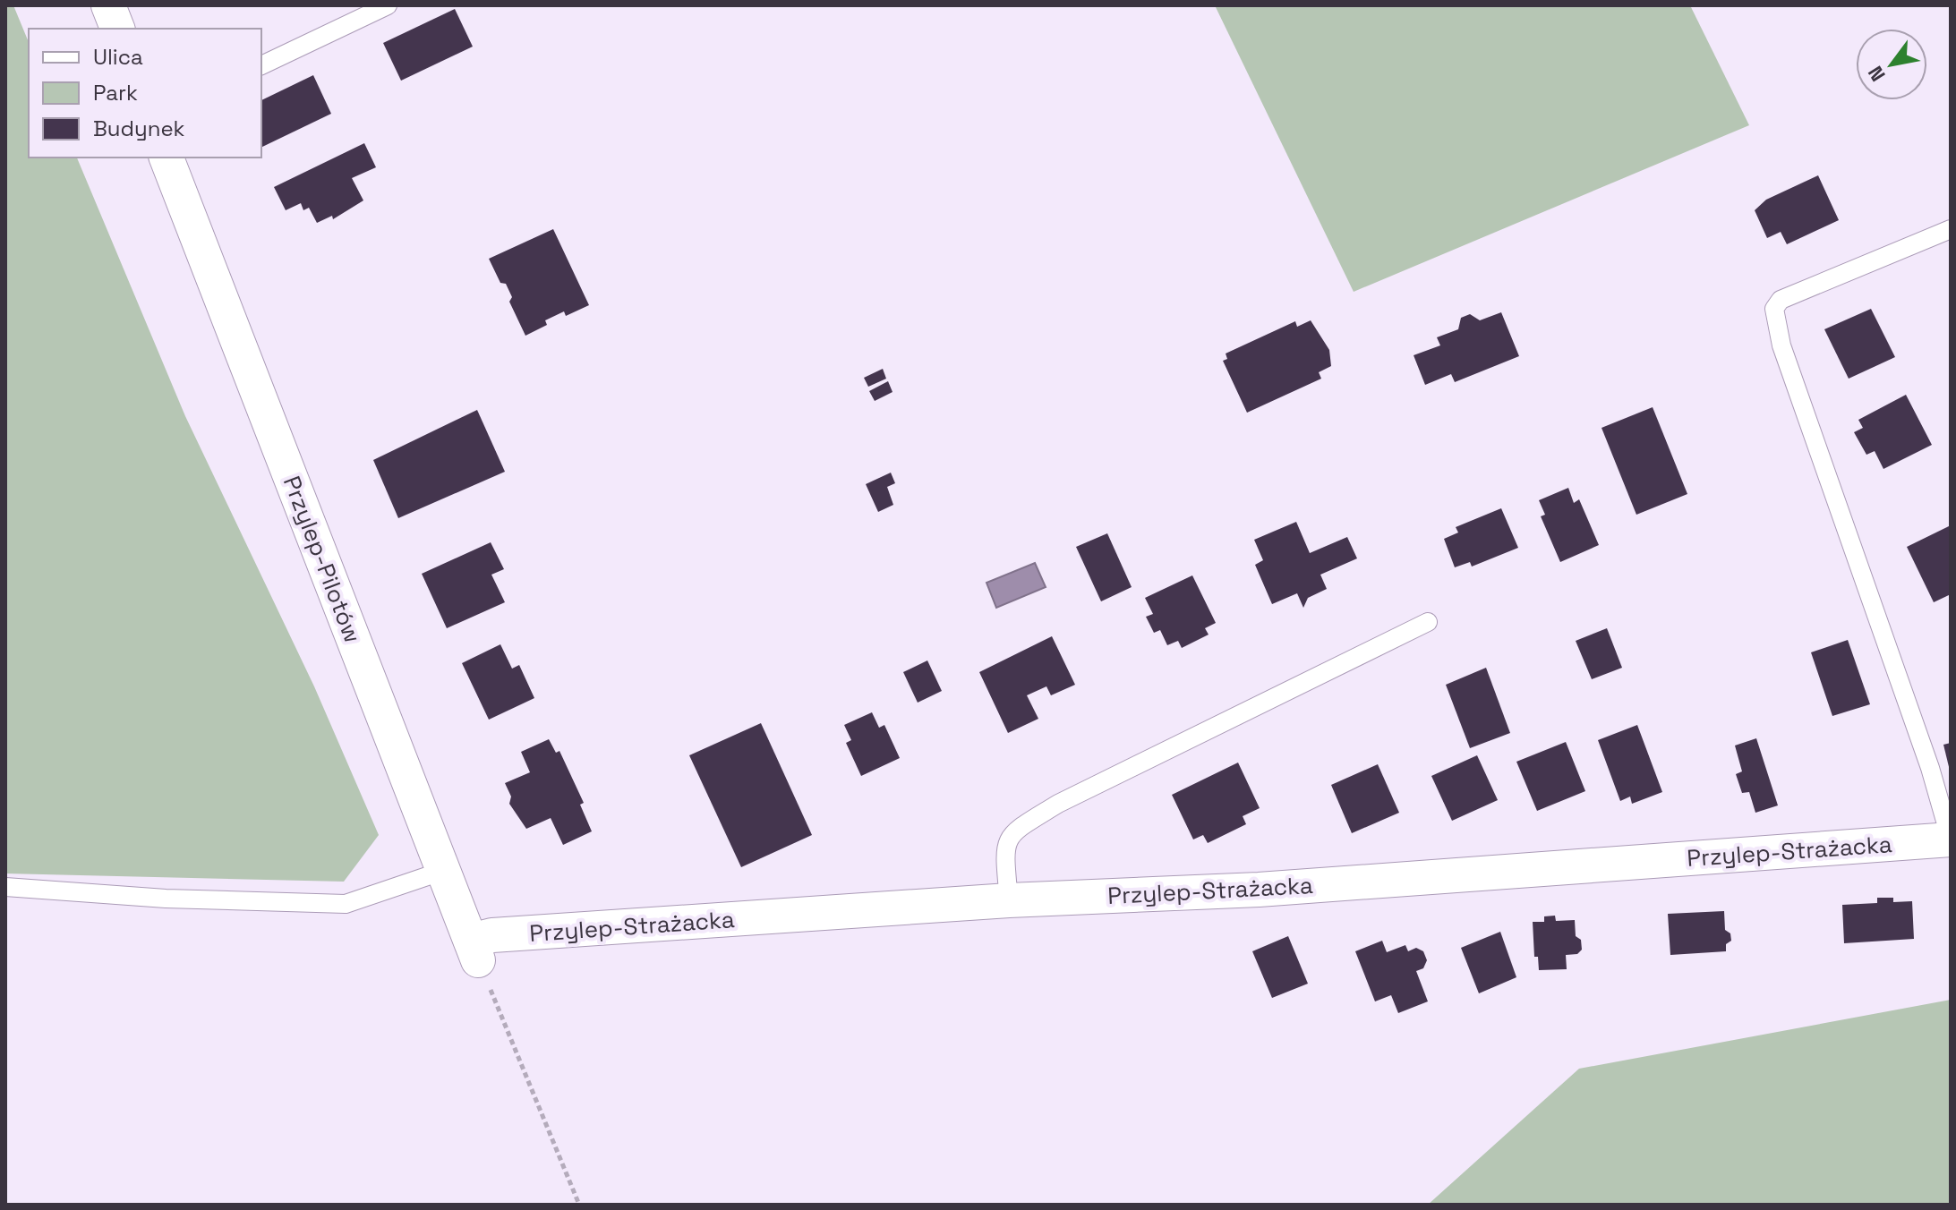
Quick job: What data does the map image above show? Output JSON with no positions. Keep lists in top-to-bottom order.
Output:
{
  "streets": {
    "street": ["Przylep-Pilotów", "Przylep-Strażacka"]
  },
  "crossings": [
    ["Przylep-Pilotów", "Przylep-Strażacka"]
  ],
  "legend": ["Ulica", "Park", "Budynek"],
  "north": "bottom left"
}
